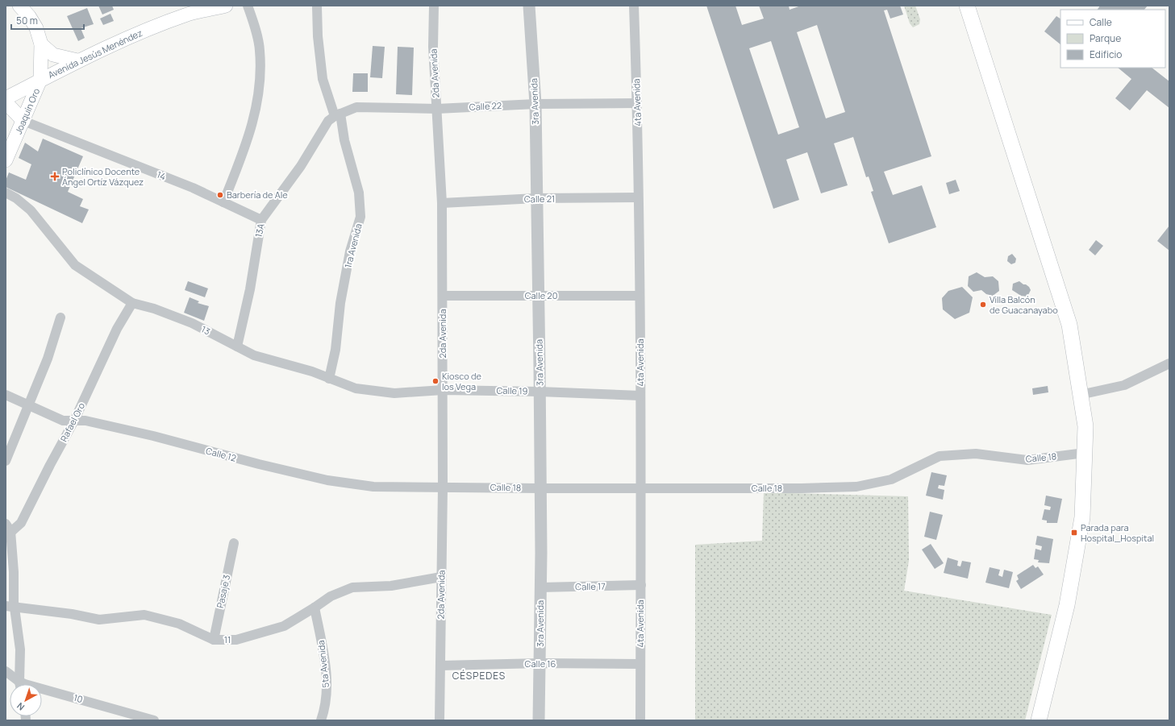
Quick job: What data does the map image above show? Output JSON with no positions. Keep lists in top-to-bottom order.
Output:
{
  "streets": {
    "main road": ["Avenida Jesús Menéndez", "Joaquín Oro"],
    "street": [
      "2da Avenida",
      "3ra Avenida",
      "4ta Avenida",
      "Calle 22",
      "14",
      "Calle 21",
      "13A",
      "1ra Avenida",
      "Calle 20",
      "13",
      "Calle 19",
      "Rafael Oro",
      "Calle 12",
      "Calle 18",
      "Calle 17",
      "Pasaje 3",
      "11",
      "5ta Avenida",
      "Calle 16",
      "10"
    ]
  },
  "crossings": [
    ["Avenida Jesús Menéndez", "Joaquín Oro"],
    ["2da Avenida", "Calle 22"],
    ["2da Avenida", "Calle 21"],
    ["2da Avenida", "Calle 20"],
    ["2da Avenida", "13"],
    ["2da Avenida", "Calle 19"],
    ["2da Avenida", "Calle 12"],
    ["2da Avenida", "Calle 18"],
    ["2da Avenida", "11"],
    ["2da Avenida", "Calle 16"],
    ["3ra Avenida", "Calle 22"],
    ["3ra Avenida", "Calle 21"],
    ["3ra Avenida", "Calle 20"],
    ["3ra Avenida", "Calle 19"],
    ["3ra Avenida", "Calle 18"],
    ["3ra Avenida", "Calle 17"],
    ["3ra Avenida", "Calle 16"],
    ["4ta Avenida", "Calle 22"],
    ["4ta Avenida", "Calle 21"],
    ["4ta Avenida", "Calle 20"],
    ["4ta Avenida", "Calle 19"],
    ["4ta Avenida", "Calle 18"],
    ["4ta Avenida", "Calle 17"],
    ["4ta Avenida", "Calle 16"],
    ["Calle 22", "13A"],
    ["Calle 22", "1ra Avenida"],
    ["Joaquín Oro", "14"],
    ["14", "13A"],
    ["13A", "1ra Avenida"],
    ["13A", "13"],
    ["1ra Avenida", "13"],
    ["13", "Calle 19"],
    ["13", "Rafael Oro"],
    ["Rafael Oro", "Calle 12"],
    ["Calle 12", "Calle 18"],
    ["Pasaje 3", "11"],
    ["11", "5ta Avenida"]
  ],
  "districts": ["CÉSPEDES"],
  "places": {
    "health": ["Policlínico Docente Ángel Ortíz Vázquez"],
    "other": ["Barbería de Ale", "Villa Balcón de Guacanayabo", "Kiosco de los Vega"],
    "transit": ["Parada para Hospital_Hospital"]
  },
  "legend": ["Calle", "Parque", "Edificio"],
  "scale_bar": "50 m",
  "north": "bottom left"
}
